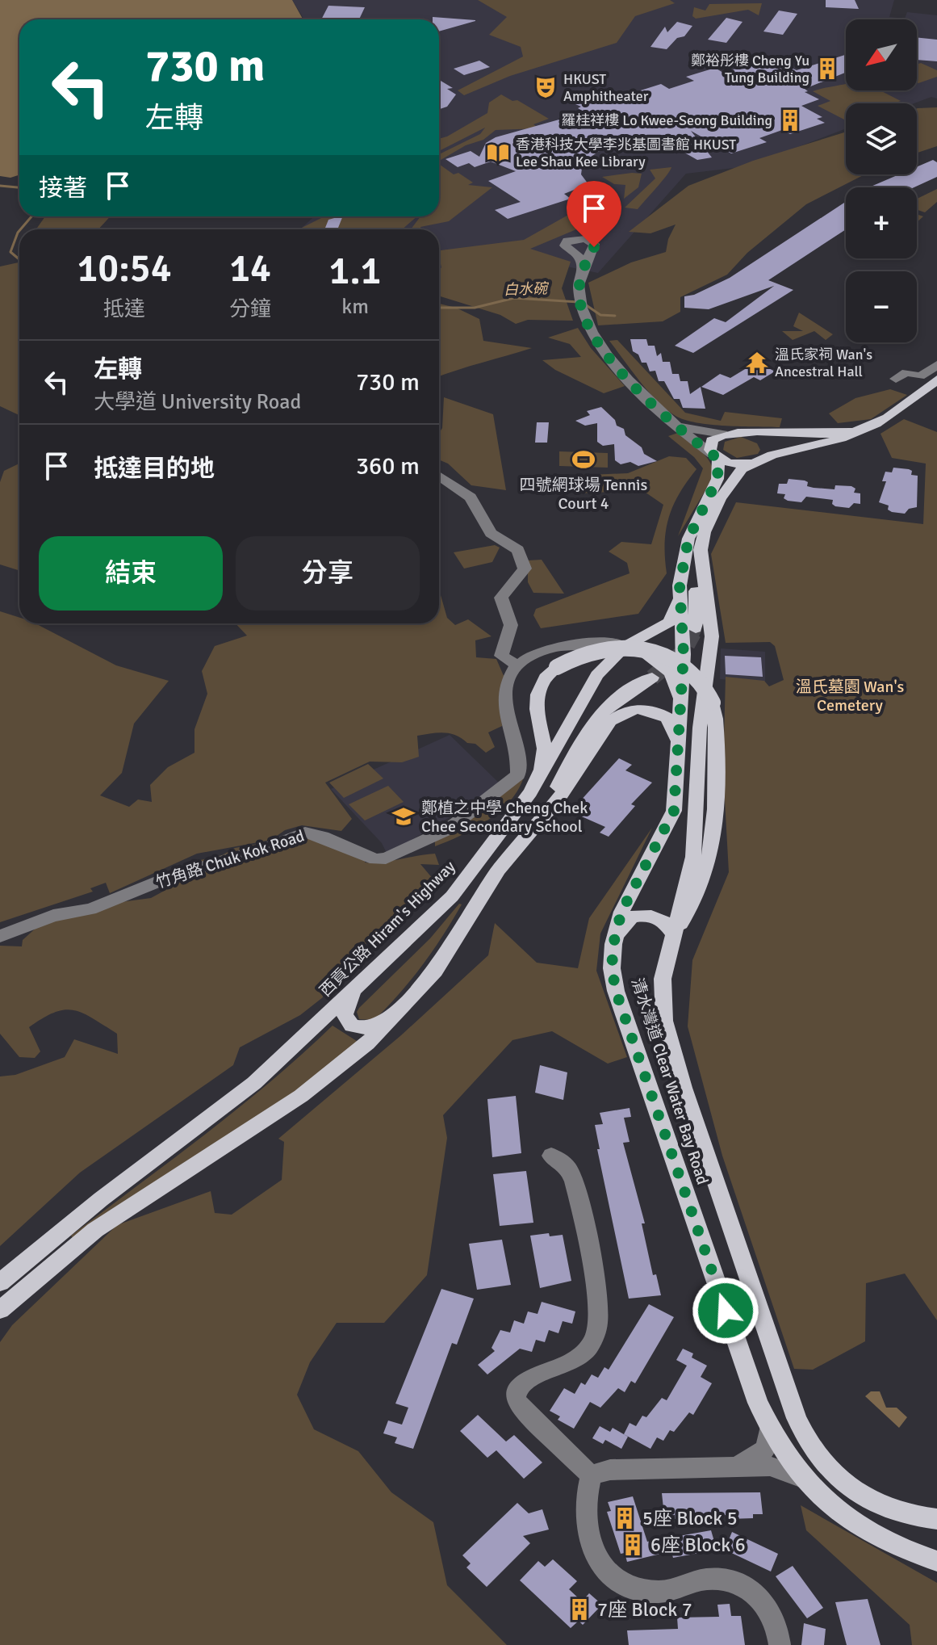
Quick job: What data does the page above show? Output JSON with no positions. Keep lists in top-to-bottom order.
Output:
{
  "streets": {
    "main road": ["西貢公路 Hiram's Highway", "清水灣道 Clear Water Bay Road"],
    "street": ["竹角路 Chuk Kok Road"]
  },
  "crossings": [
    ["西貢公路 Hiram's Highway", "清水灣道 Clear Water Bay Road"]
  ],
  "water": ["白水碗"],
  "parks": ["溫氏墓園 Wan's Cemetery"],
  "places": {
    "building": [
      "鄭裕彤樓 Cheng Yu Tung Building",
      "羅桂祥樓 Lo Kwee-Seong Building",
      "5座 Block 5",
      "6座 Block 6",
      "7座 Block 7"
    ],
    "theatre": ["HKUST Amphitheater"],
    "library": ["香港科技大學李兆基圖書館 HKUST Lee Shau Kee Library"],
    "temple": ["溫氏家祠 Wan's Ancestral Hall"],
    "sports": ["四號網球場 Tennis Court 4"],
    "school or university": ["鄭植之中學 Cheng Chek Chee Secondary School"]
  },
  "north": "bottom left",
  "page": {
    "map_buttons": ["+", "−"],
    "turn": ["730 m", "左轉"],
    "then": "接著",
    "eta": [
      "10:54",
      "抵達",
      "14",
      "分鐘",
      "1.1",
      "km"
    ],
    "list": [
      {
        "name": "左轉",
        "note": "大學道 University Road",
        "value": "730 m"
      },
      {
        "name": "抵達目的地",
        "value": "360 m"
      }
    ],
    "buttons": ["結束", "分享"]
  }
}
